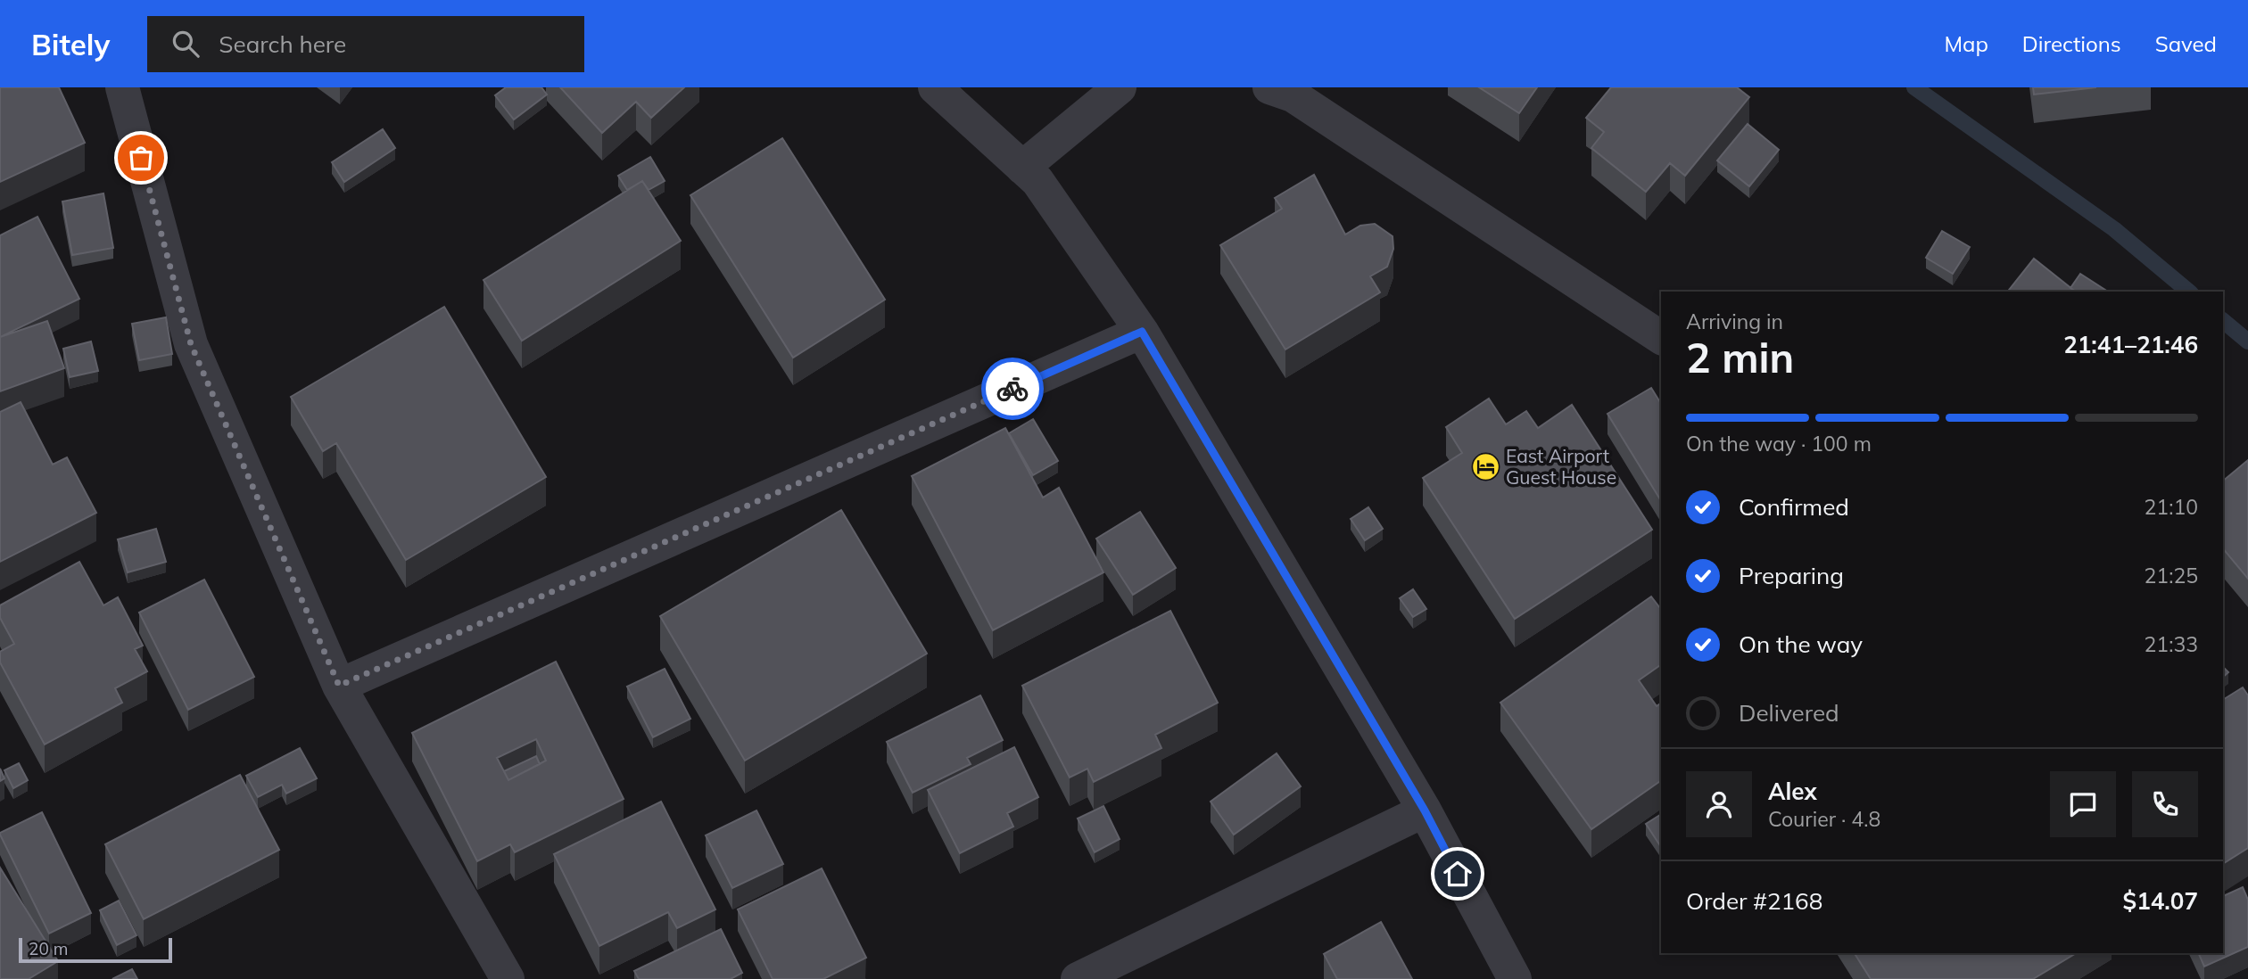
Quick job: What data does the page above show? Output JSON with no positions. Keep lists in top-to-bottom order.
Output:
{
  "places": {
    "hotel": ["East Airport Guest House"]
  },
  "scale_bar": "20 m",
  "page": {
    "header": "Bitely",
    "search": "Search here",
    "nav": ["Map", "Directions", "Saved"],
    "heading": ["2 min", "Arriving in", "21:41–21:46"],
    "panel": [
      "Alex",
      "Courier · 4.8",
      "Order #2168",
      "$14.07"
    ],
    "bar": "On the way · 100 m",
    "list": [
      ["Confirmed", "21:10"],
      ["Preparing", "21:25"],
      ["On the way", "21:33"],
      "Delivered"
    ],
    "scale": "20 m"
  }
}
